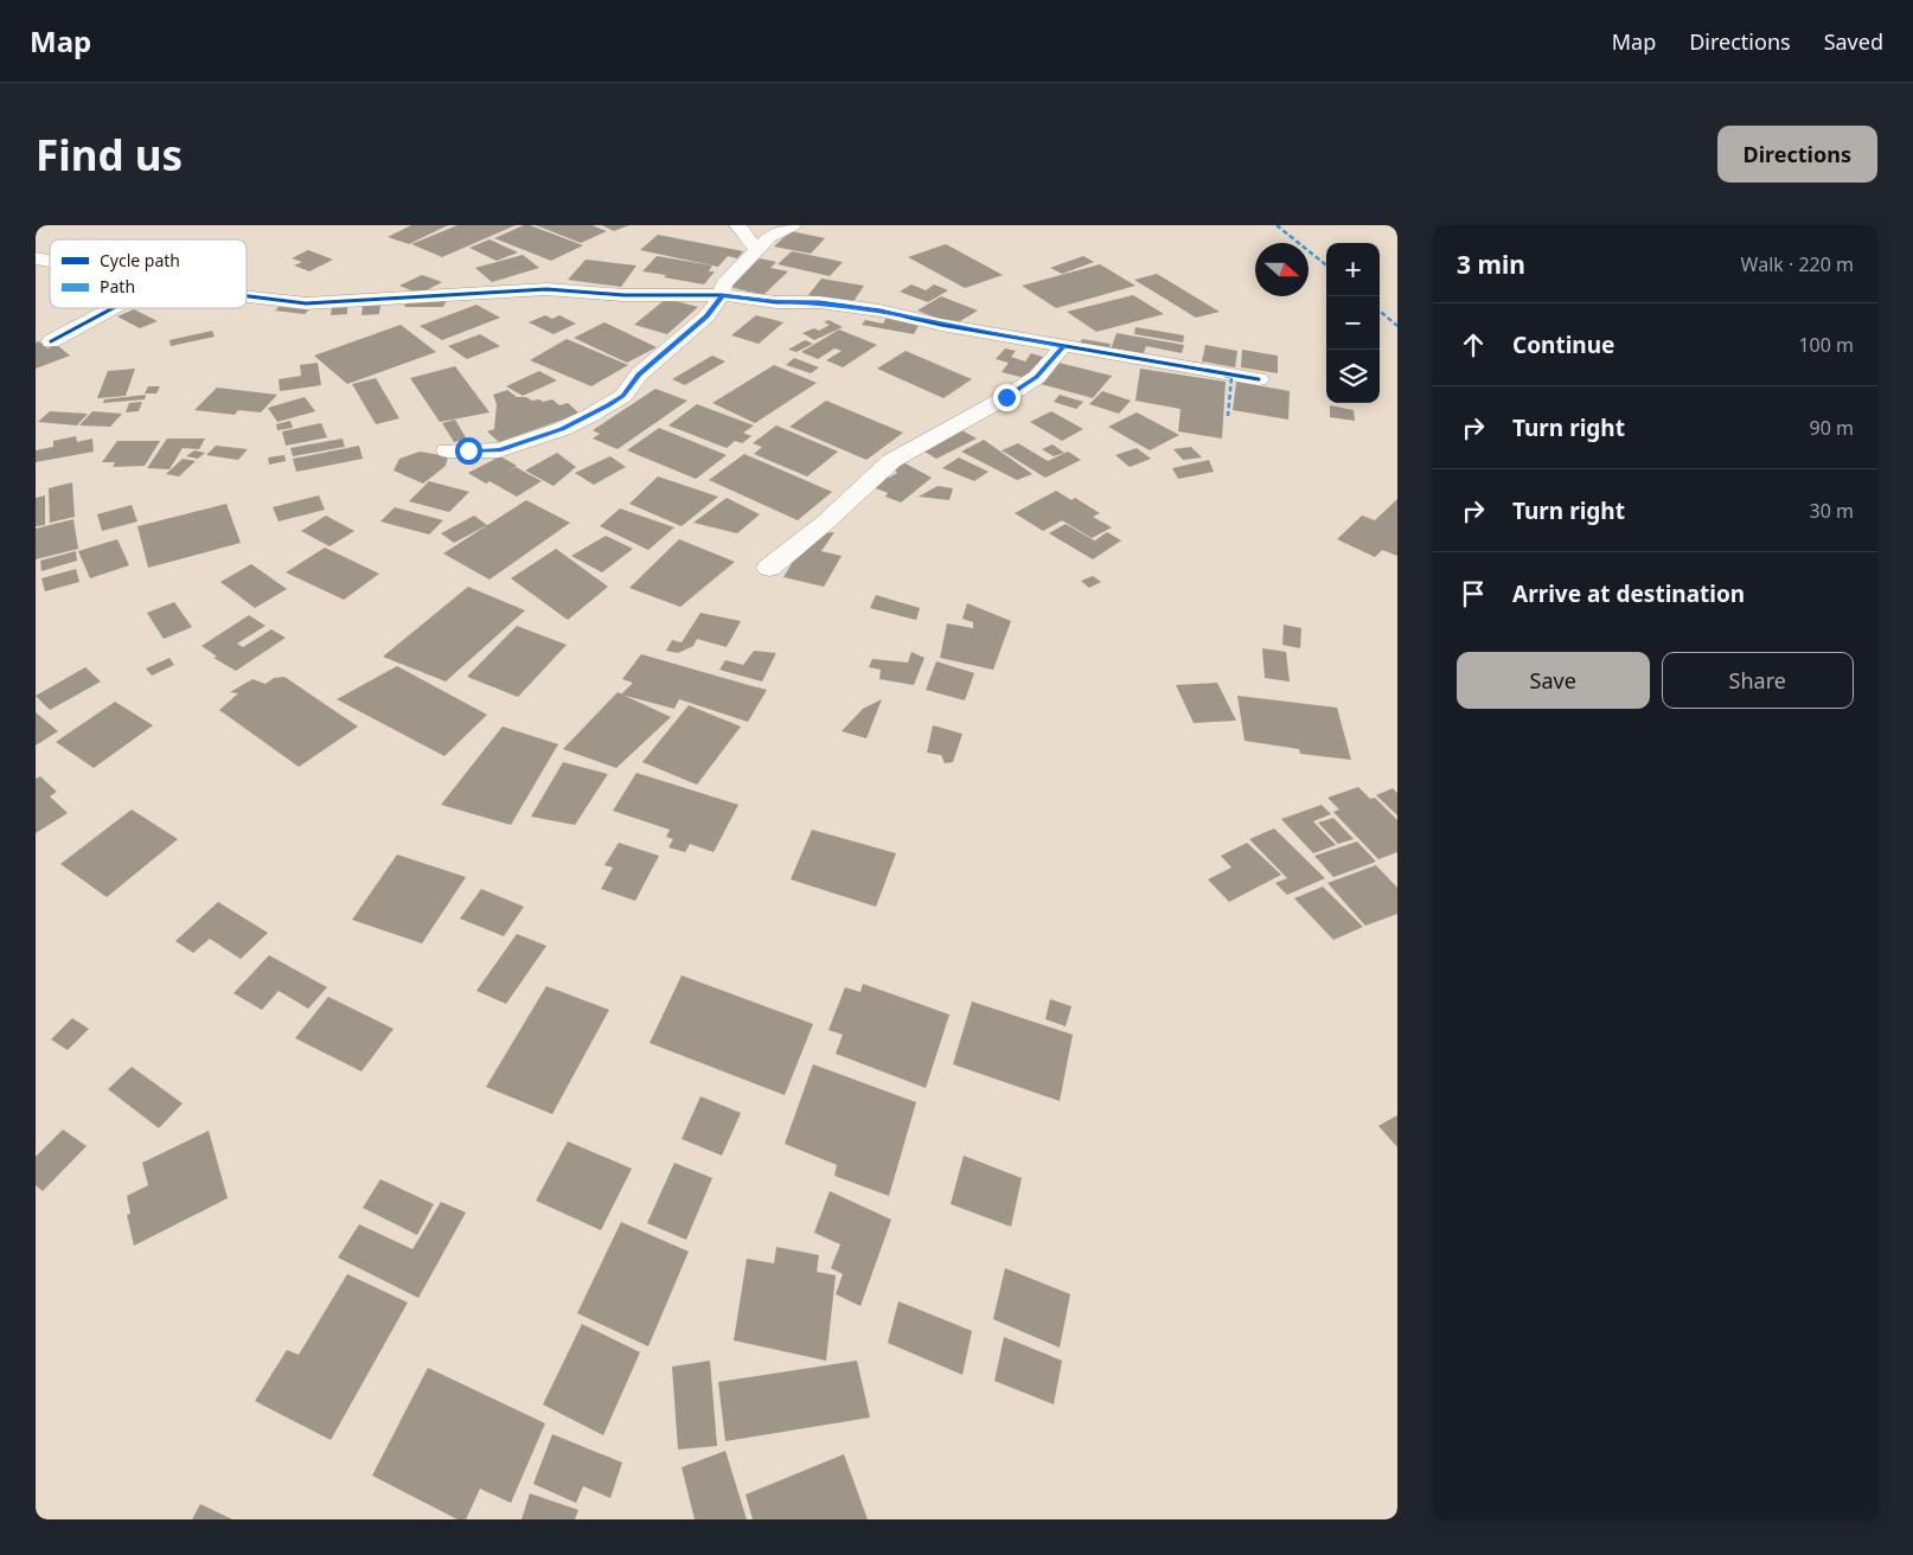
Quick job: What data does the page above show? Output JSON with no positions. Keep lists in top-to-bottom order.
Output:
{
  "legend": ["Cycle path", "Path"],
  "north": "right",
  "page": {
    "header": "Map",
    "nav": ["Map", "Directions", "Saved"],
    "buttons": [
      "Directions",
      ["Save", "Share"]
    ],
    "title": "Find us",
    "heading": ["3 min", "Walk · 220 m"],
    "map_buttons": ["+", "−"],
    "list": [
      ["Continue", "100 m"],
      ["Turn right", "90 m"],
      ["Turn right", "30 m"],
      "Arrive at destination"
    ]
  }
}
